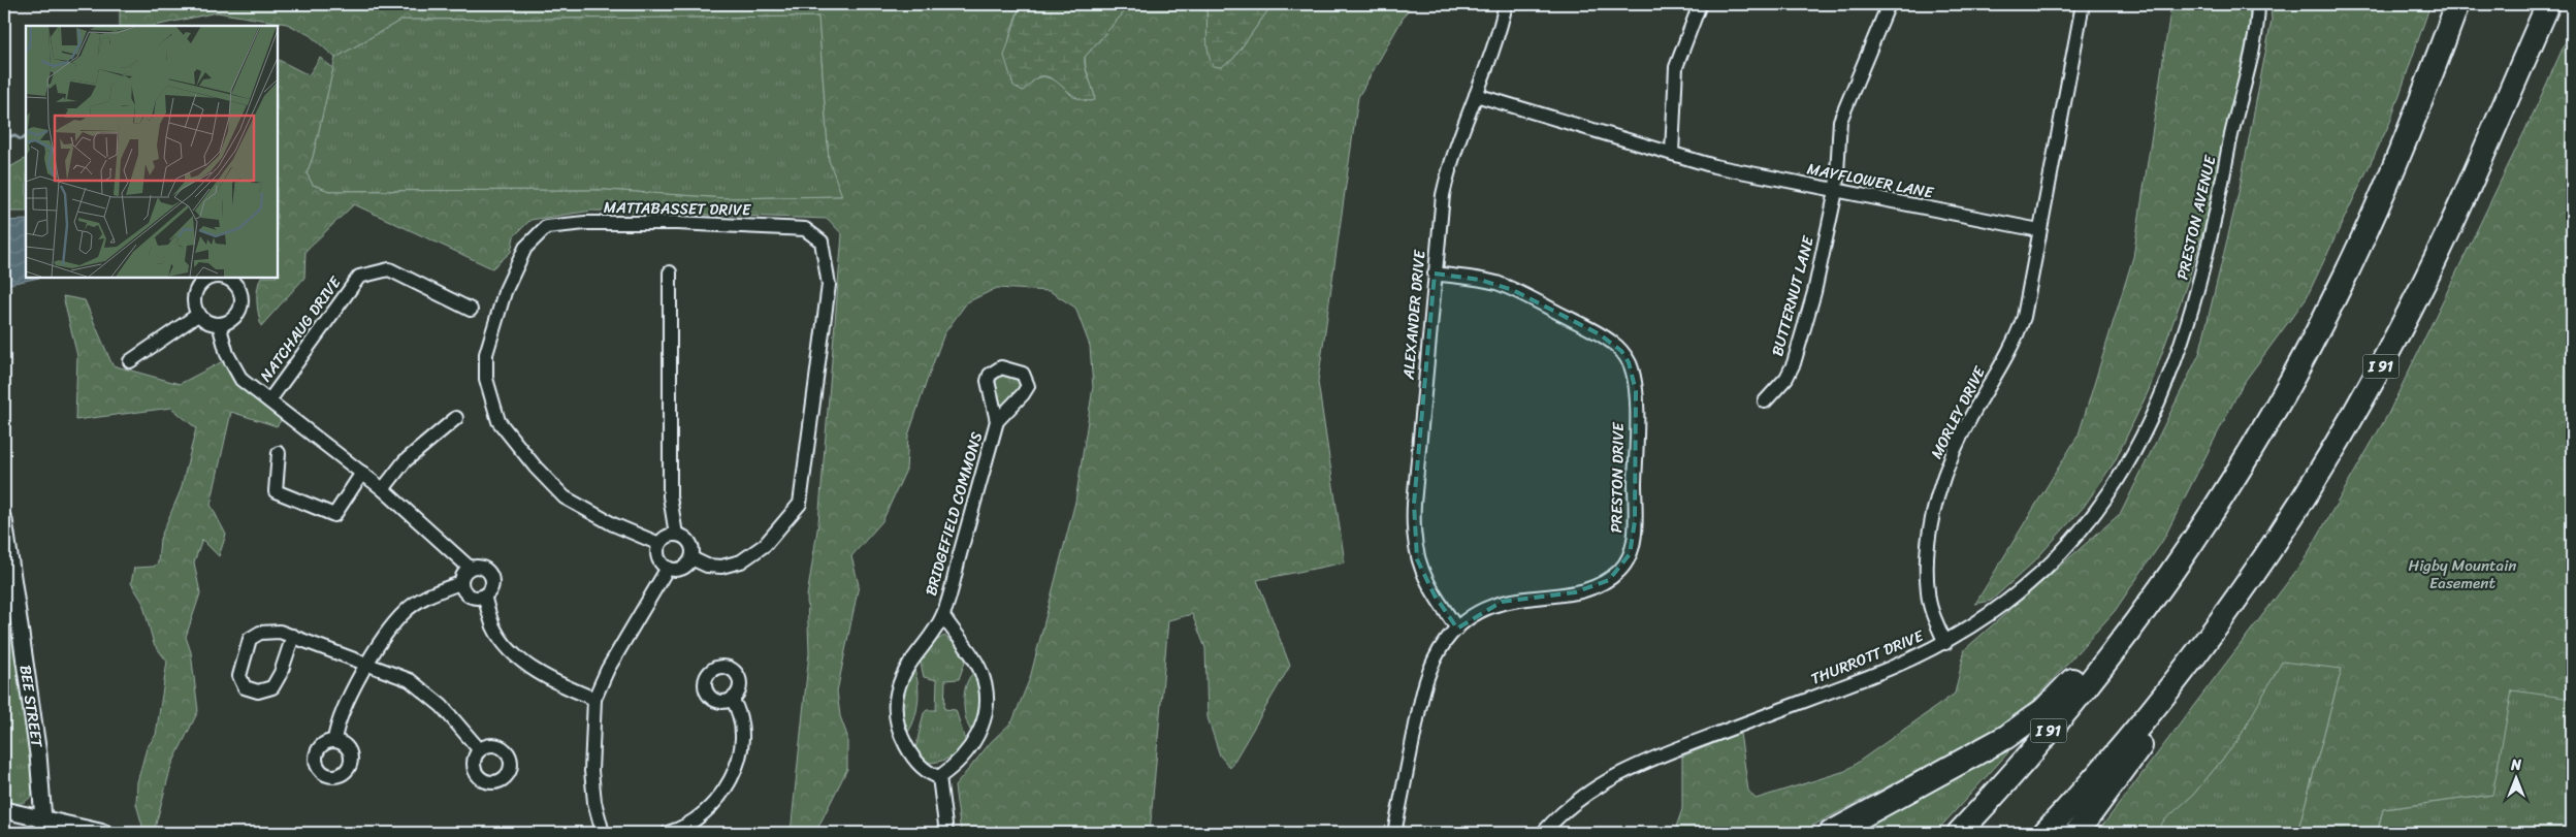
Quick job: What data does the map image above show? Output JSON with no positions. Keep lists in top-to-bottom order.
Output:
{
  "streets": {
    "highway": ["I 91"],
    "street": [
      "MAYFLOWER LANE",
      "MATTABASSET DRIVE",
      "PRESTON AVENUE",
      "BUTTERNUT LANE",
      "ALEXANDER DRIVE",
      "NATCHAUG DRIVE",
      "MORLEY DRIVE",
      "PRESTON DRIVE",
      "BRIDGEFIELD COMMONS",
      "THURROTT DRIVE",
      "BEE STREET"
    ]
  },
  "crossings": [
    ["MAYFLOWER LANE", "BUTTERNUT LANE"],
    ["MAYFLOWER LANE", "ALEXANDER DRIVE"],
    ["MAYFLOWER LANE", "MORLEY DRIVE"],
    ["PRESTON AVENUE", "THURROTT DRIVE"],
    ["ALEXANDER DRIVE", "PRESTON DRIVE"],
    ["MORLEY DRIVE", "THURROTT DRIVE"]
  ],
  "parks": ["Higby Mountain Easement"],
  "north": "top"
}
